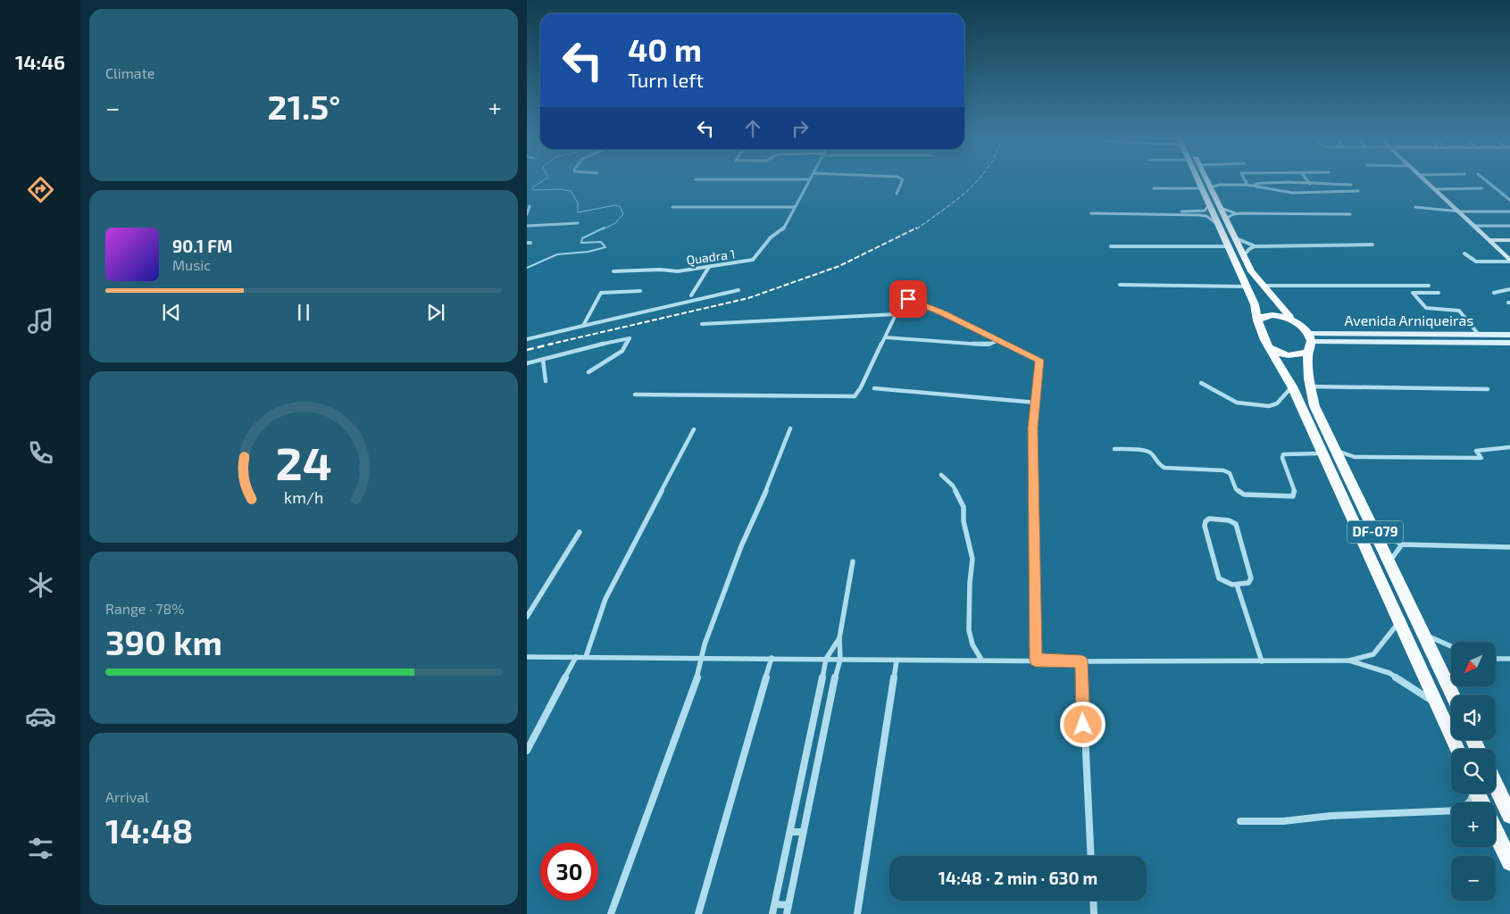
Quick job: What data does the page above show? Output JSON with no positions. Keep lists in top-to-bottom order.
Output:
{
  "streets": {
    "main road": ["DF-079"],
    "street": ["Quadra 1", "Avenida Arniqueiras"]
  },
  "crossings": [
    ["Avenida Arniqueiras", "DF-079"]
  ],
  "north": "bottom left",
  "page": {
    "tabs": "14:46",
    "tile": [
      "Climate",
      ["Range · 78%", "390 km"],
      ["Arrival", "14:48"]
    ],
    "turn": ["40 m", "Turn left"],
    "heat": ["−", "21.5°", "+"],
    "song": ["90.1 FM", "Music"],
    "map_buttons": ["+", "−"],
    "limit": "30",
    "trip": "14:48 · 2 min · 630 m",
    "gauge": ["24", "km/h"]
  }
}
